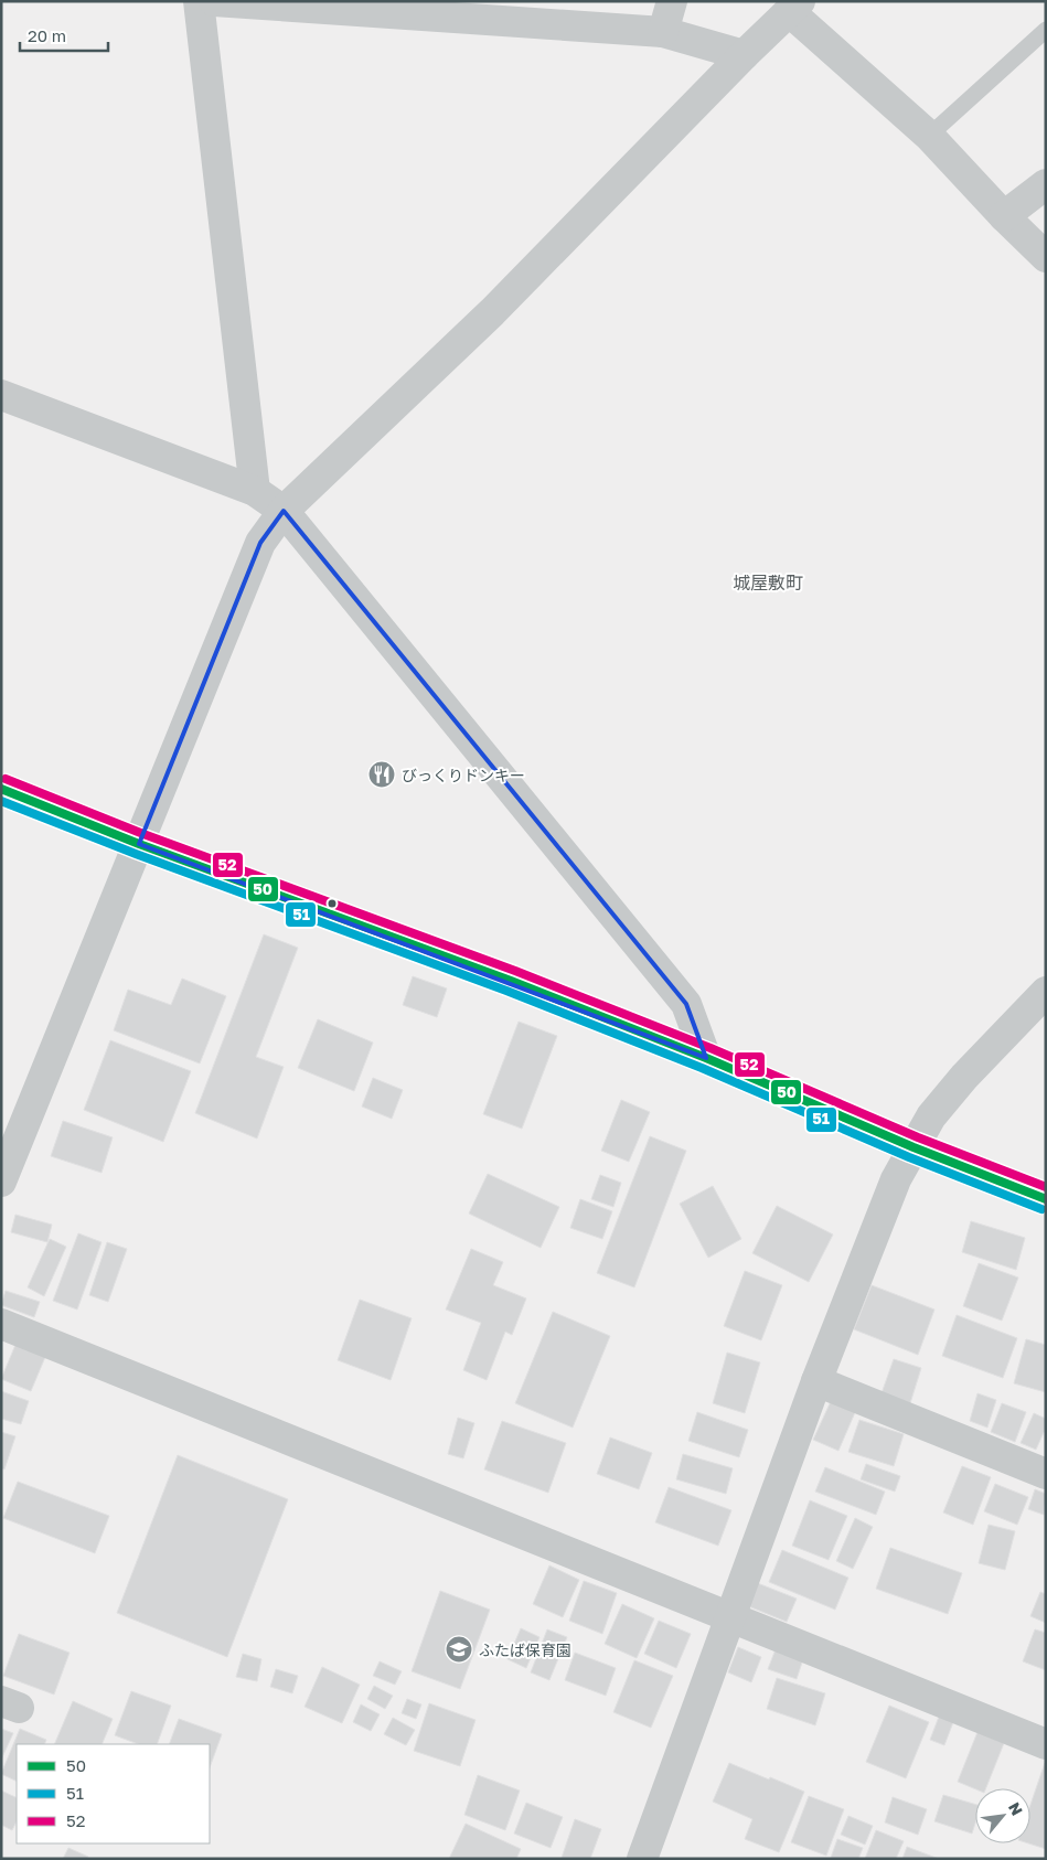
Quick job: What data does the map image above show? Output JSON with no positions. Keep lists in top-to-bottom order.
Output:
{
  "districts": ["城屋敷町"],
  "places": {
    "restaurant": ["びっくりドンキー"],
    "school or university": ["ふたば保育園"]
  },
  "lines": ["transit line 52", "transit line 50", "transit line 51"],
  "legend": ["50", "51", "52"],
  "scale_bar": "20 m",
  "north": "top right"
}
